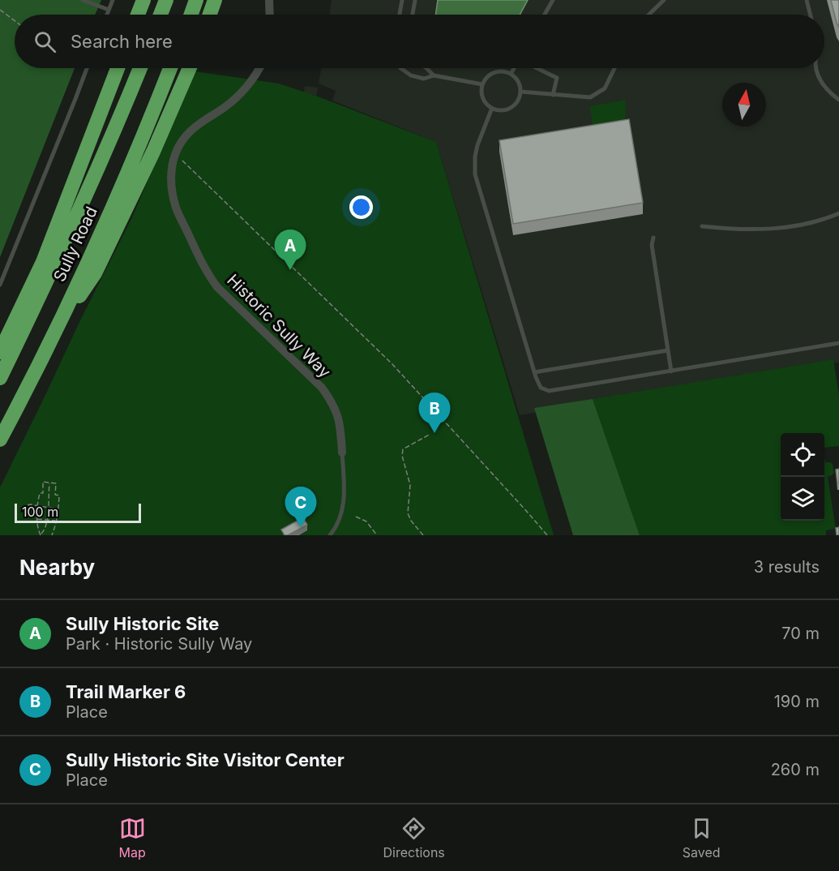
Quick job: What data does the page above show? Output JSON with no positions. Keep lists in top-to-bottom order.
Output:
{
  "streets": {
    "highway": ["Sully Road"],
    "street": ["Historic Sully Way"]
  },
  "scale_bar": "100 m",
  "north": "top",
  "page": {
    "search": "Search here",
    "pins": ["A", "B", "C"],
    "scale": "100 m",
    "heading": ["Nearby", "3 results"],
    "list": [
      {
        "mark": "A",
        "name": "Sully Historic Site",
        "note": "Park · Historic Sully Way",
        "value": "70 m"
      },
      {
        "mark": "B",
        "name": "Trail Marker 6",
        "note": "Place",
        "value": "190 m"
      },
      {
        "mark": "C",
        "name": "Sully Historic Site Visitor Center",
        "note": "Place",
        "value": "260 m"
      }
    ],
    "nav": ["Map", "Directions", "Saved"]
  }
}
